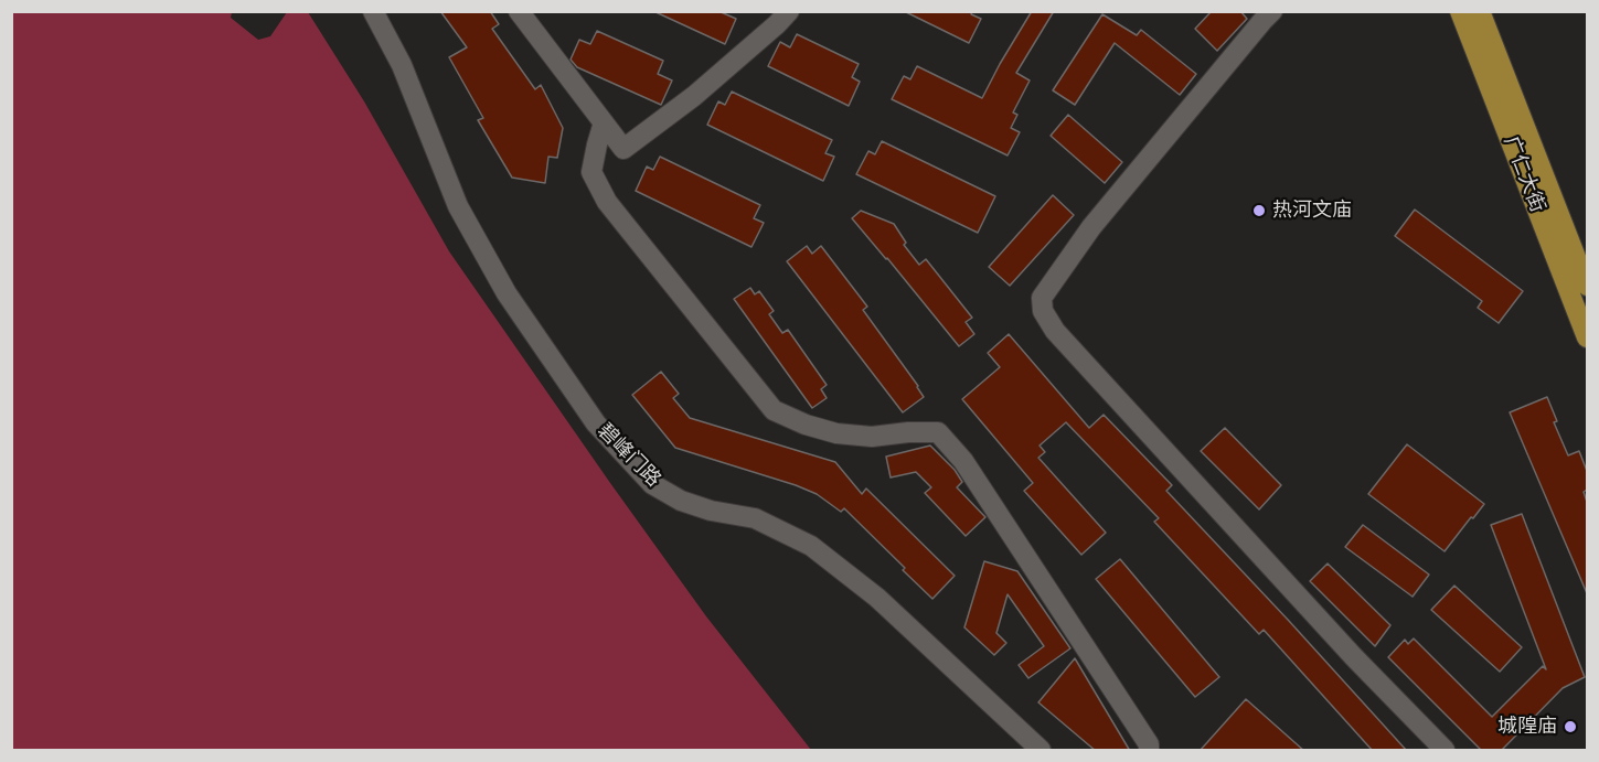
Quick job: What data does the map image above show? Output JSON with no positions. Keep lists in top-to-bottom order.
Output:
{
  "streets": {
    "main road": ["广仁大街"],
    "street": ["碧峰门路"]
  },
  "places": ["热河文庙", "城隍庙"]
}
